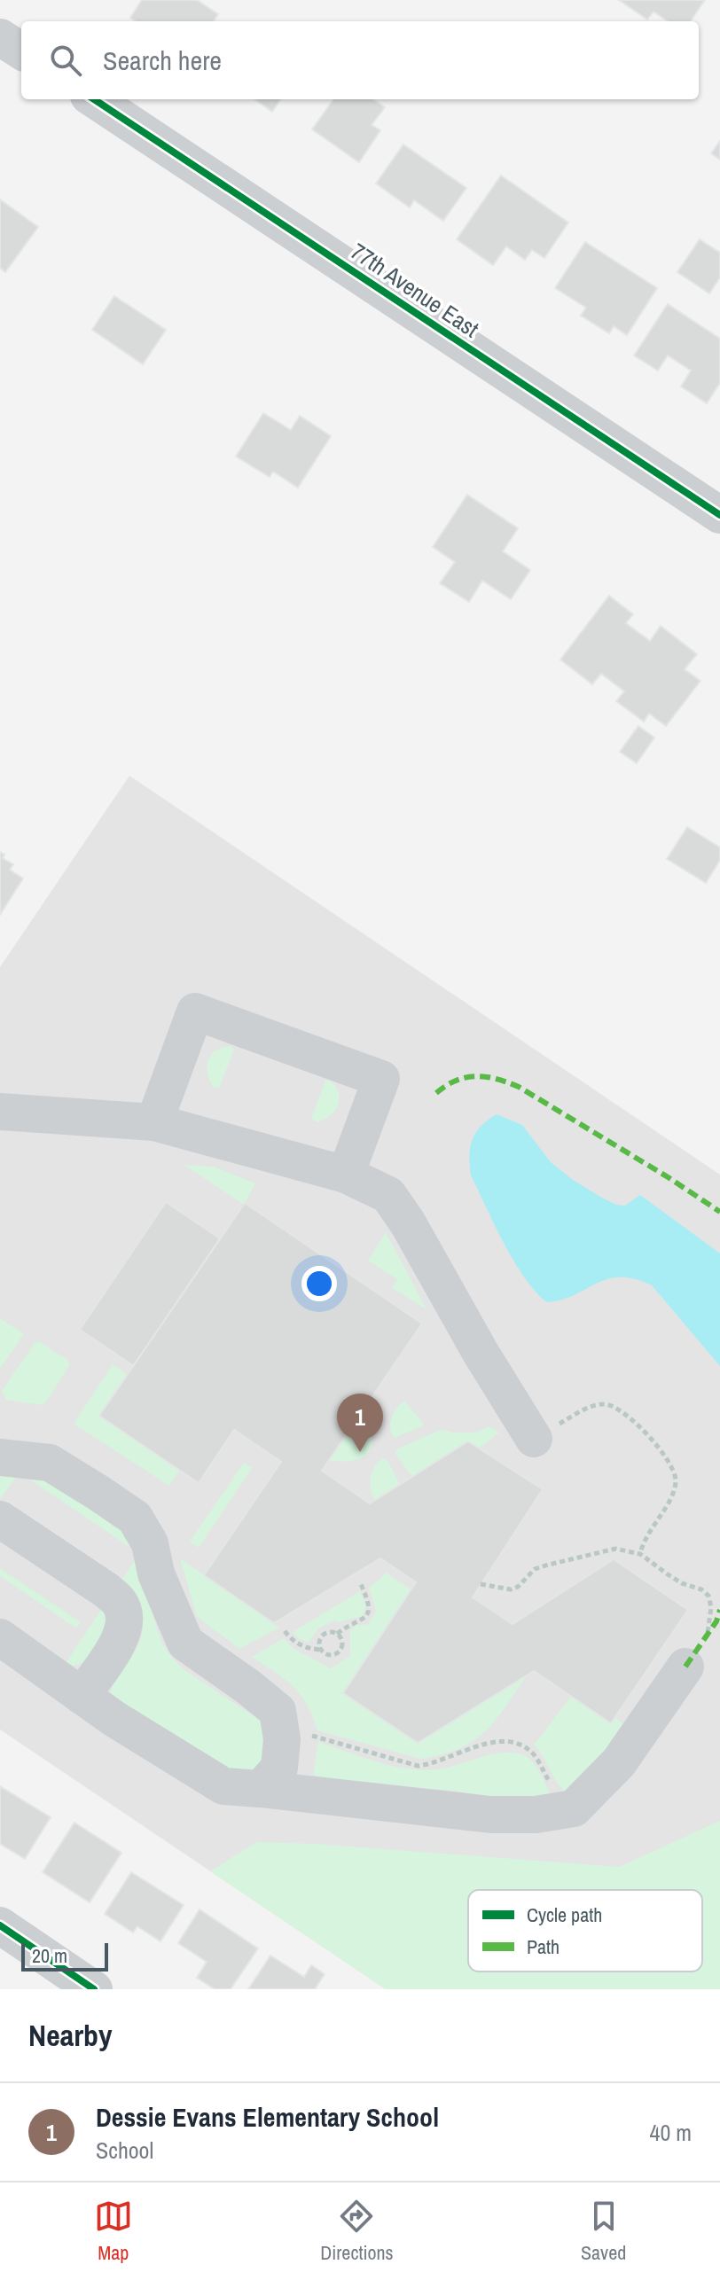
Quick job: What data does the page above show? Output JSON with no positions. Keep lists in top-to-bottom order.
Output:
{
  "streets": {
    "street": ["77th Avenue East"]
  },
  "legend": ["Cycle path", "Path"],
  "scale_bar": "20 m",
  "page": {
    "search": "Search here",
    "pins": "1",
    "scale": "20 m",
    "heading": "Nearby",
    "list": [
      {
        "mark": "1",
        "name": "Dessie Evans Elementary School",
        "note": "School",
        "value": "40 m"
      }
    ],
    "nav": ["Map", "Directions", "Saved"]
  }
}
